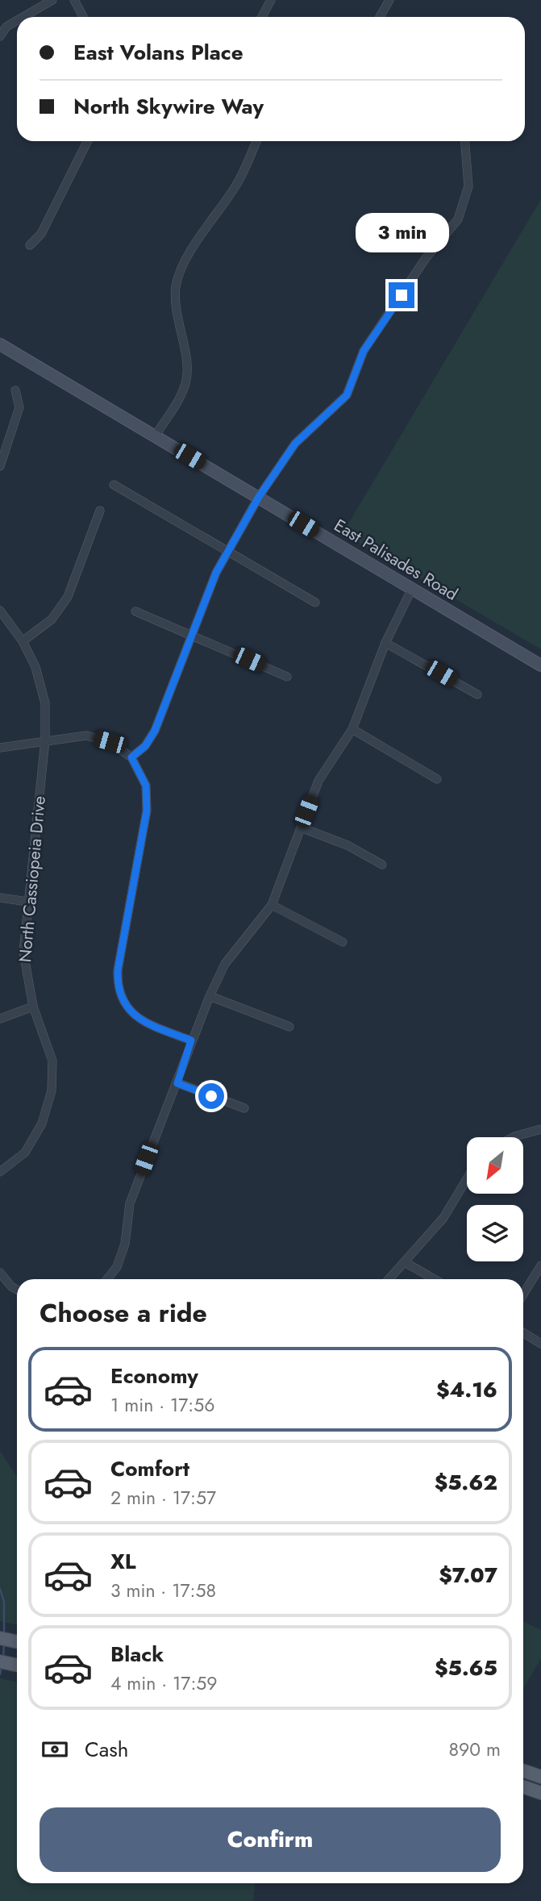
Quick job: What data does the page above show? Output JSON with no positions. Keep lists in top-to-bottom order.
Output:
{
  "streets": {
    "street": ["East Palisades Road", "North Cassiopeia Drive"]
  },
  "north": "bottom left",
  "page": {
    "banner": ["East Volans Place", "North Skywire Way"],
    "bubble": "3 min",
    "heading": "Choose a ride",
    "list": [
      {
        "name": "Economy",
        "note": "1 min · 17:56",
        "value": "$4.16"
      },
      {
        "name": "Comfort",
        "note": "2 min · 17:57",
        "value": "$5.62"
      },
      {
        "name": "XL",
        "note": "3 min · 17:58",
        "value": "$7.07"
      },
      {
        "name": "Black",
        "note": "4 min · 17:59",
        "value": "$5.65"
      }
    ],
    "pay": ["Cash", "890 m"],
    "buttons": "Confirm"
  }
}
